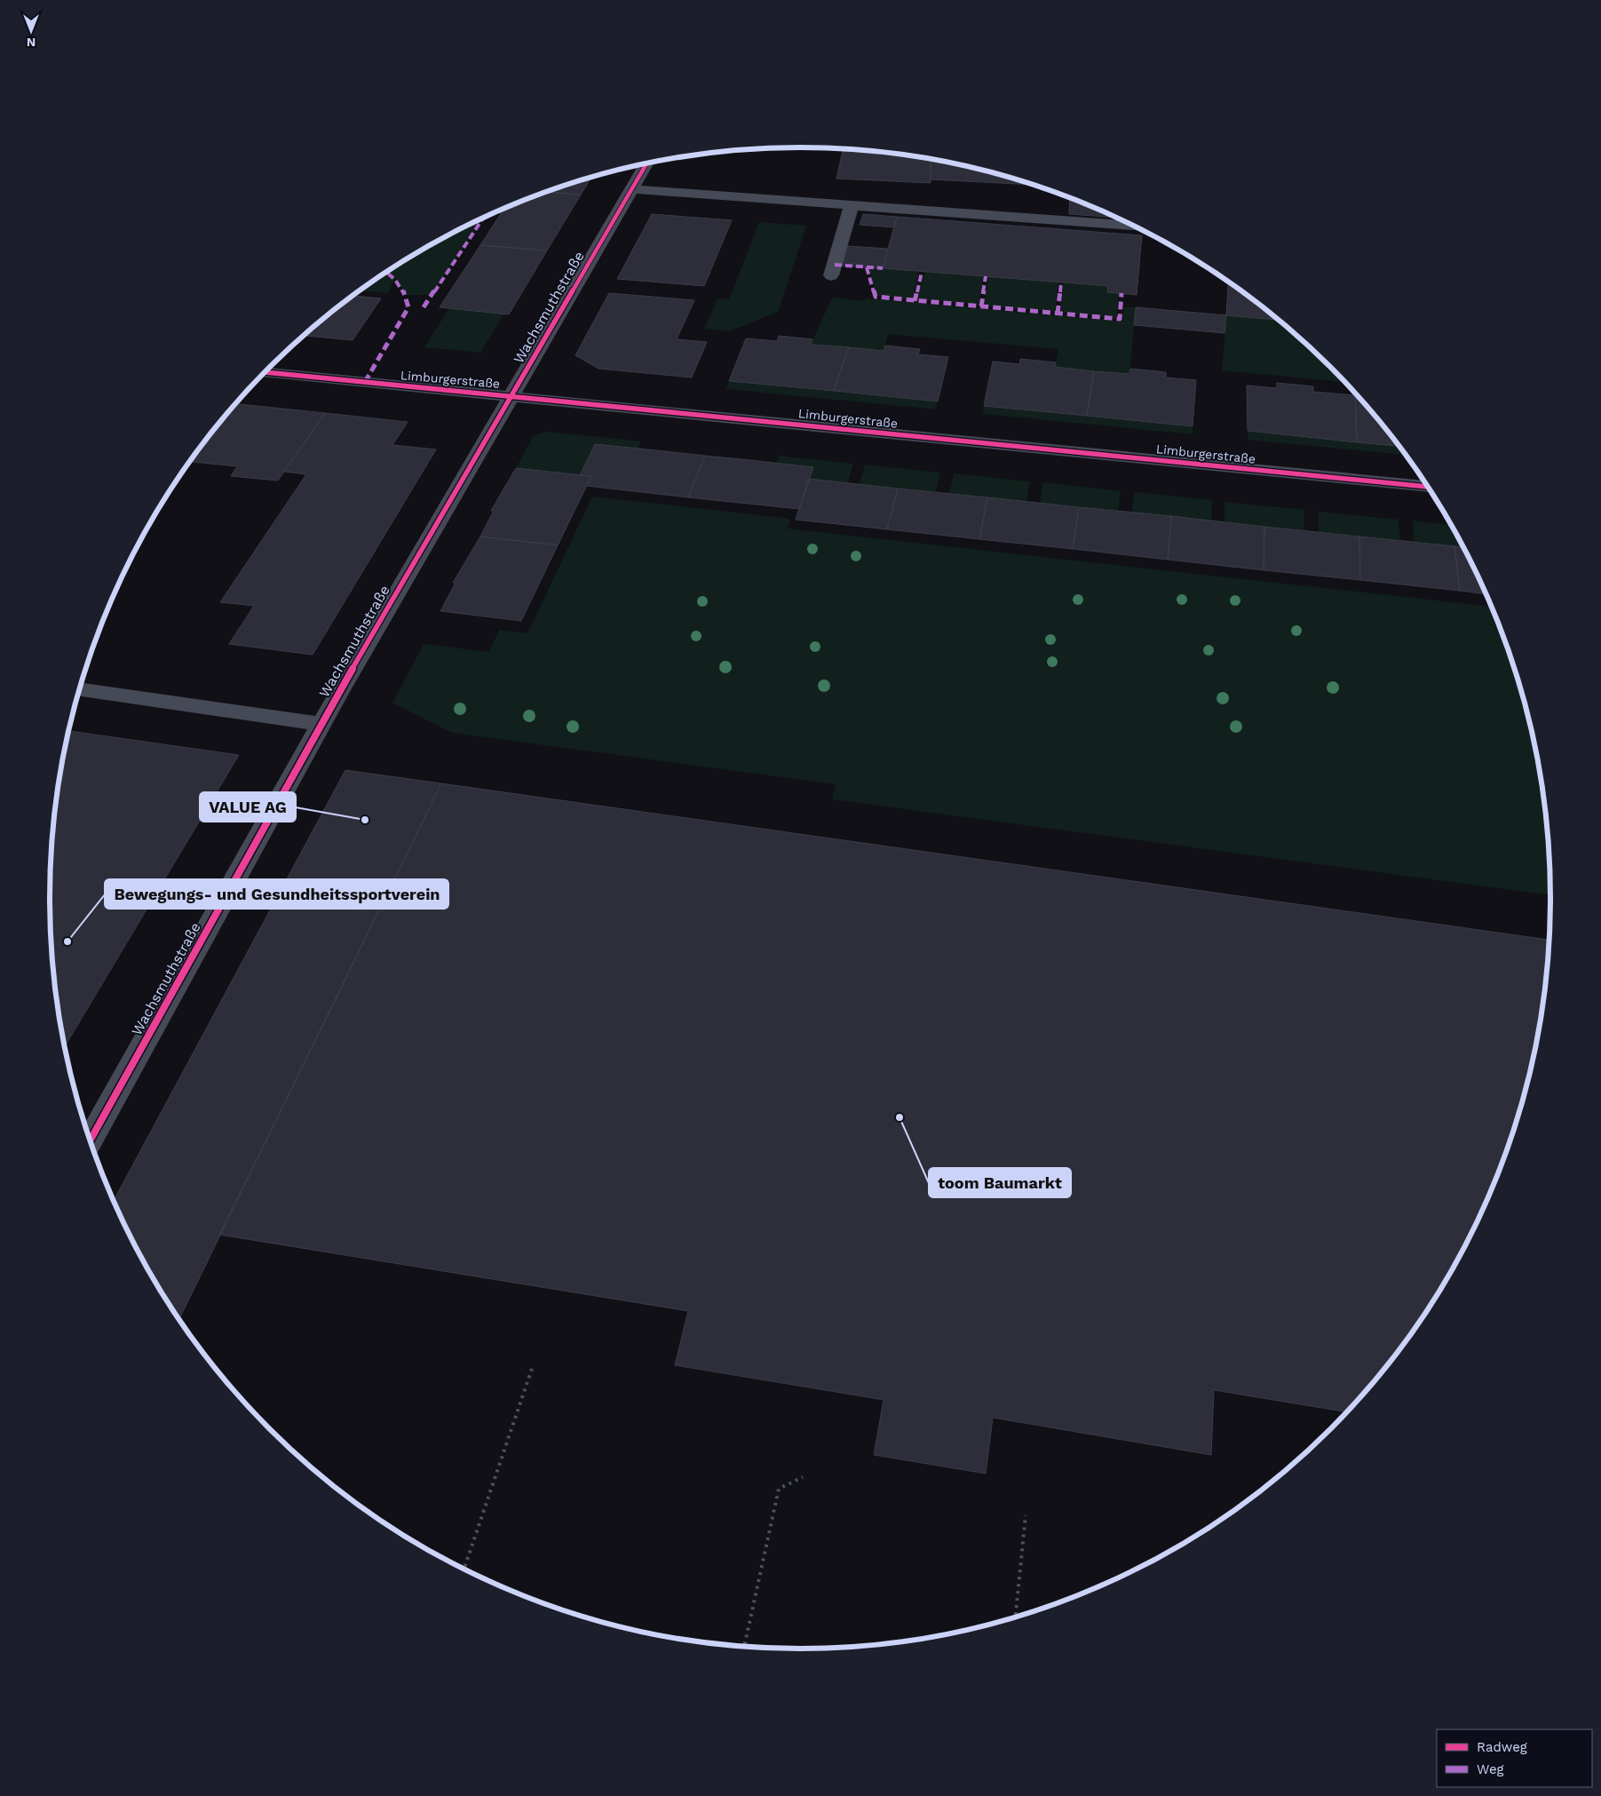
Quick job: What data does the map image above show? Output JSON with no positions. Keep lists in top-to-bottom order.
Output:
{
  "streets": {
    "street": ["Wachsmuthstraße", "Limburgerstraße"]
  },
  "crossings": [
    ["Wachsmuthstraße", "Limburgerstraße"]
  ],
  "places": ["VALUE AG", "Bewegungs- und Gesundheitssportverein", "toom Baumarkt"],
  "legend": ["Radweg", "Weg"],
  "north": "bottom"
}
